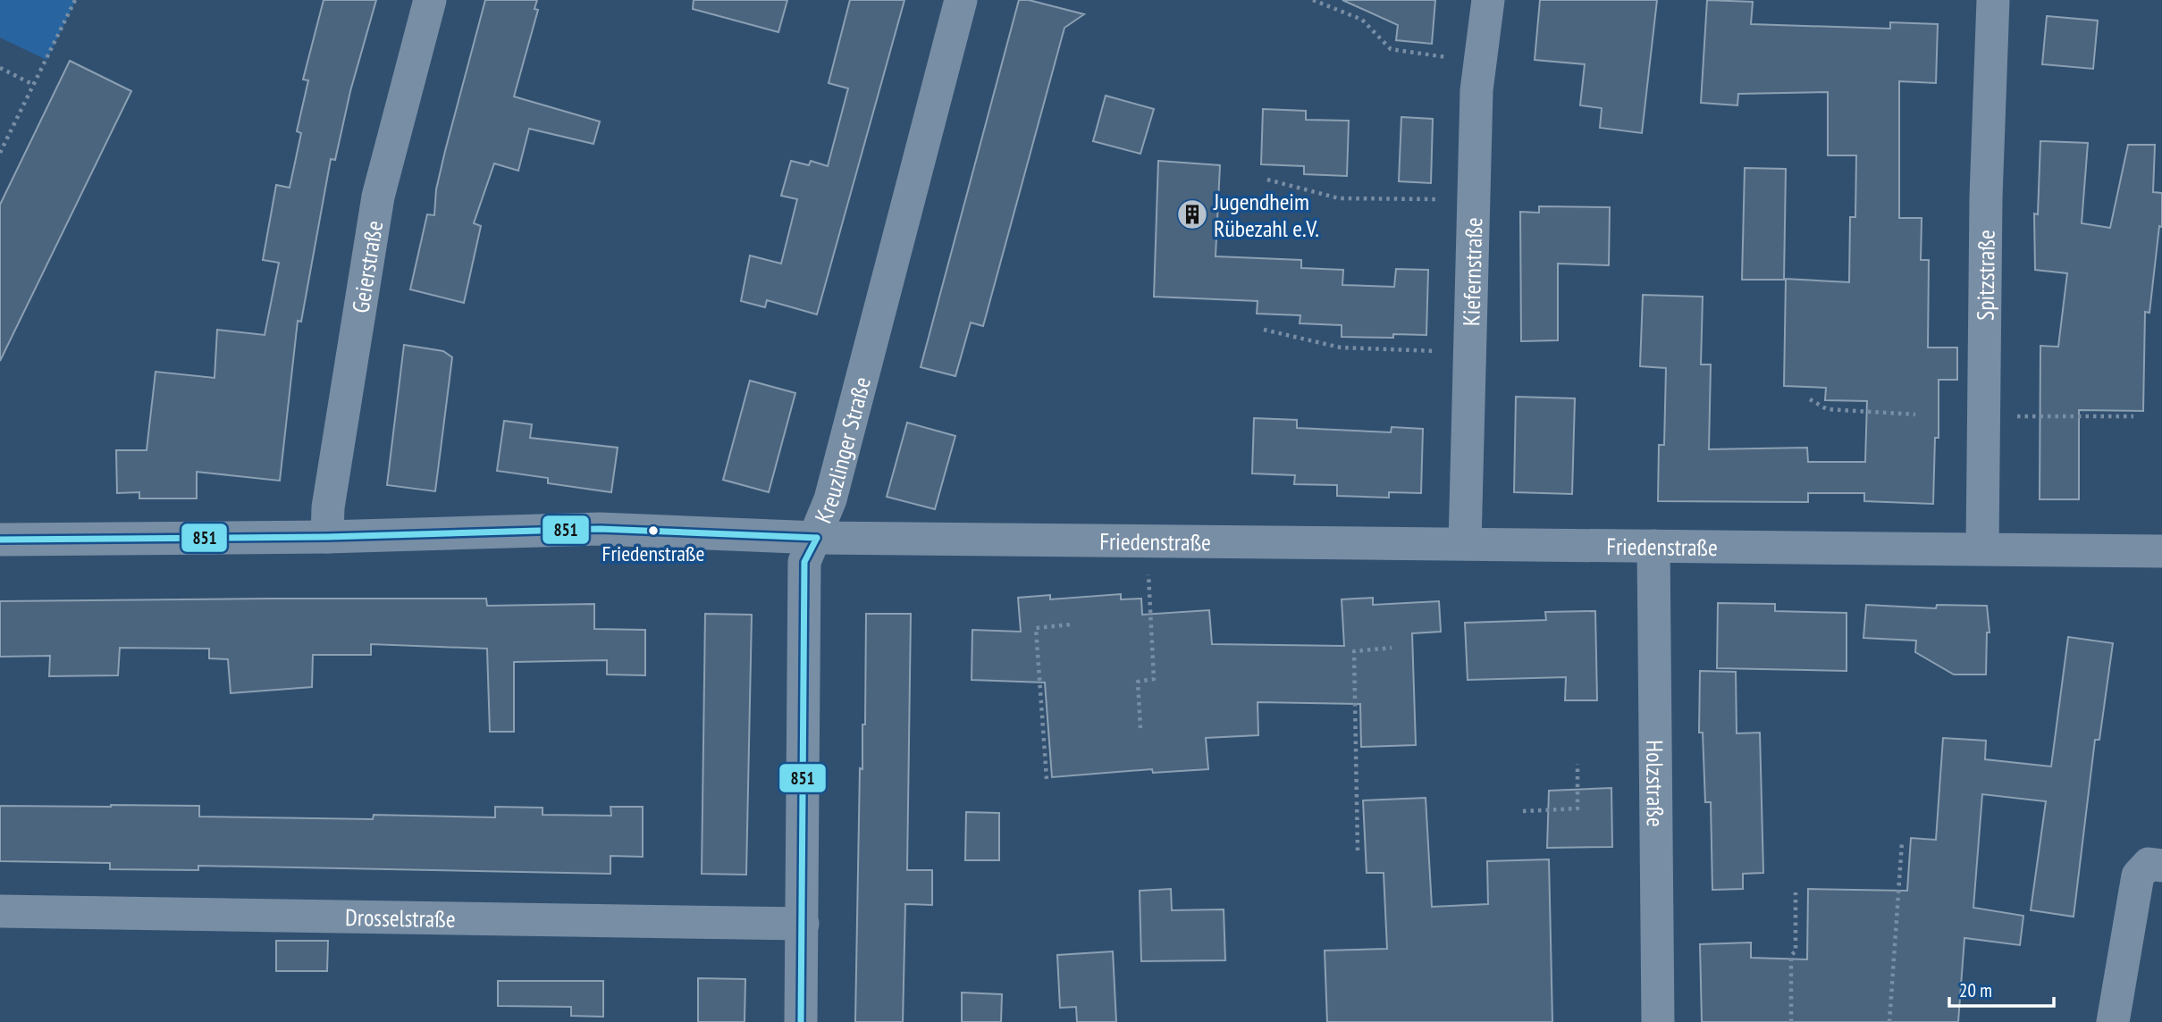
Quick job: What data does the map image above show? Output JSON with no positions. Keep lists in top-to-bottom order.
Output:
{
  "streets": {
    "street": [
      "Geierstraße",
      "Kiefernstraße",
      "Spitzstraße",
      "Kreuzlinger Straße",
      "Friedenstraße",
      "Holzstraße",
      "Drosselstraße"
    ]
  },
  "crossings": [
    ["Geierstraße", "Friedenstraße"],
    ["Kiefernstraße", "Friedenstraße"],
    ["Spitzstraße", "Friedenstraße"],
    ["Kreuzlinger Straße", "Friedenstraße"],
    ["Kreuzlinger Straße", "Drosselstraße"],
    ["Friedenstraße", "Holzstraße"]
  ],
  "places": {
    "building": ["Jugendheim Rübezahl e.V."],
    "other": ["Friedenstraße"]
  },
  "lines": ["transit line 851"],
  "scale_bar": "20 m"
}
